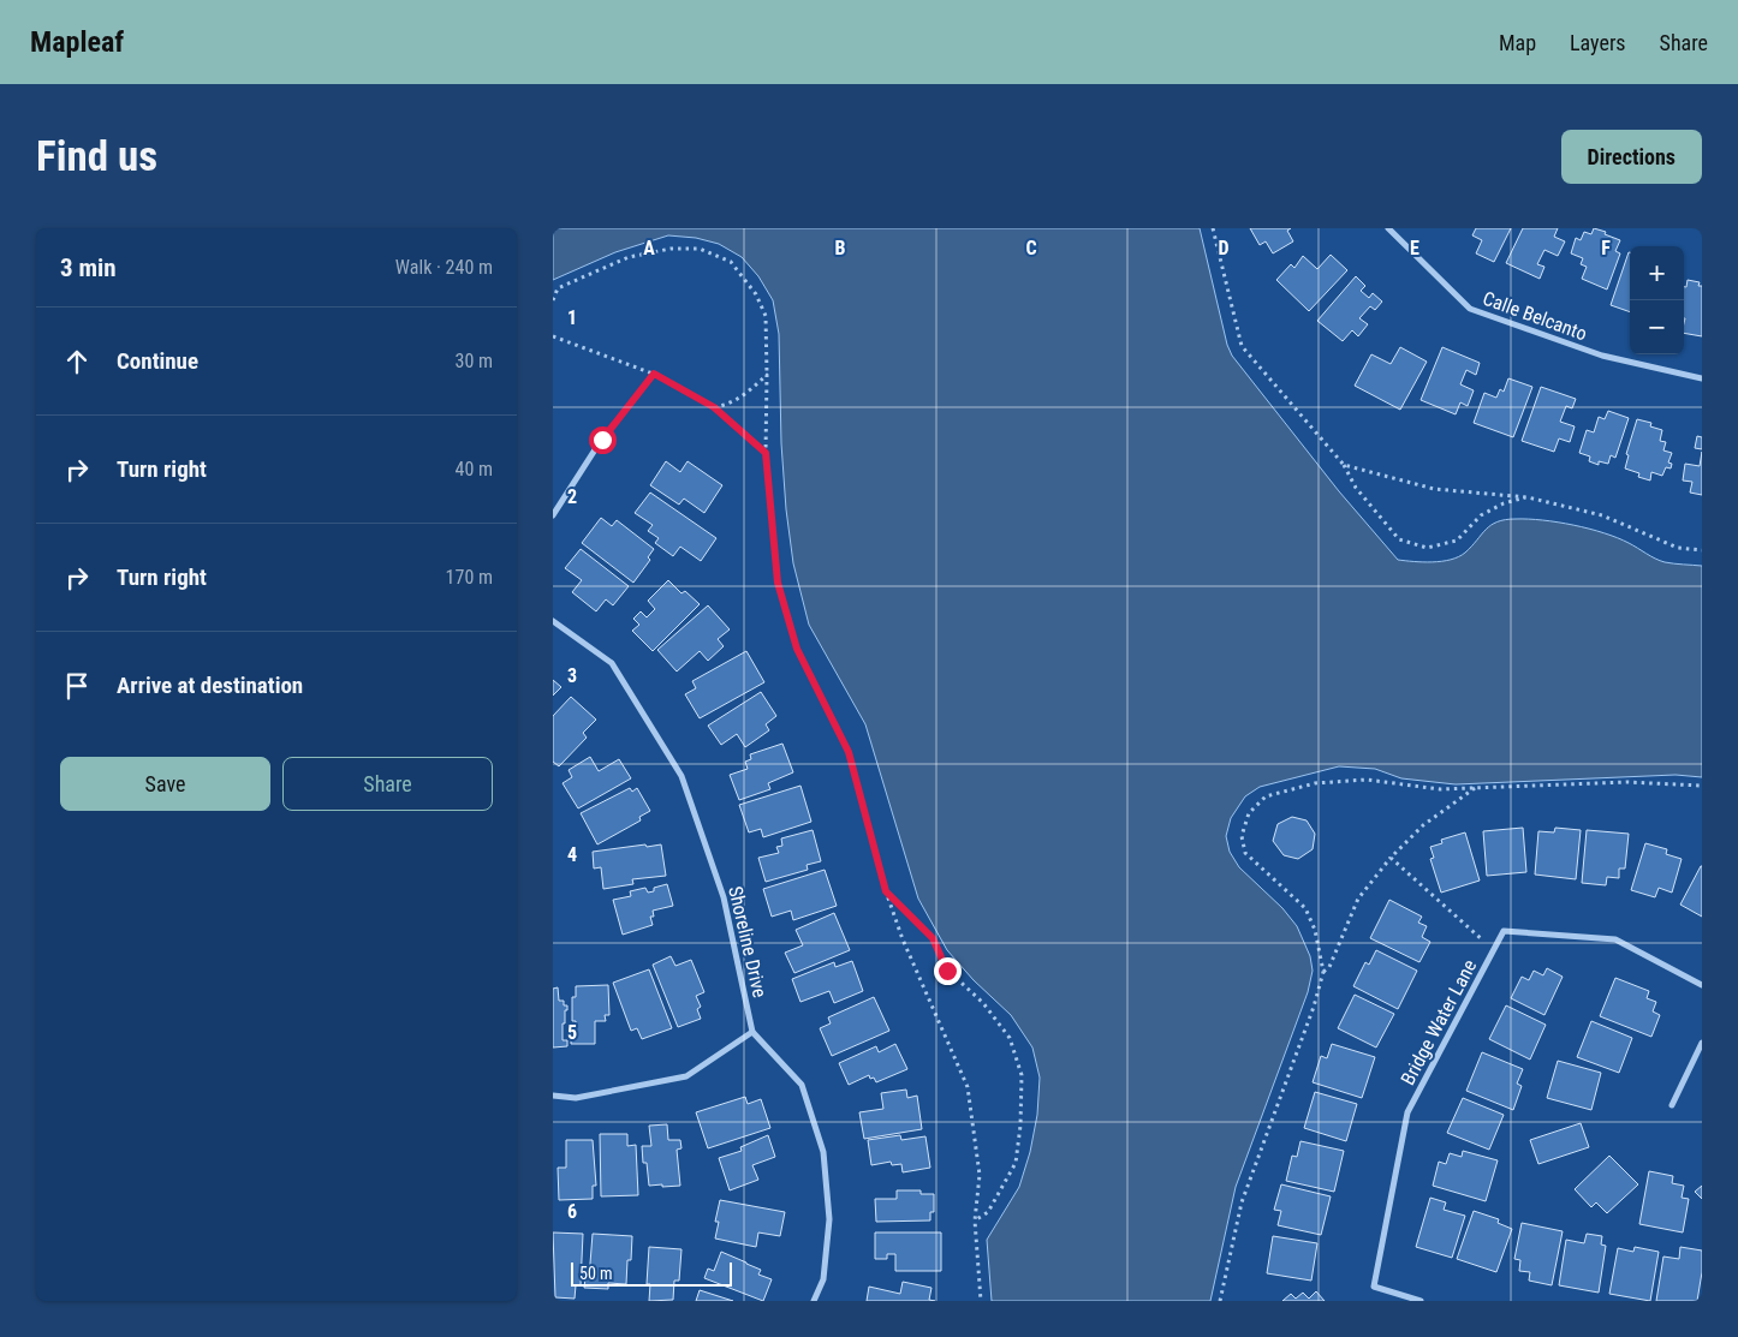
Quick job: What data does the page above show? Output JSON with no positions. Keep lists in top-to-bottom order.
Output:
{
  "streets": {
    "street": ["Calle Belcanto", "Shoreline Drive", "Bridge Water Lane"]
  },
  "scale_bar": "50 m",
  "page": {
    "header": "Mapleaf",
    "nav": ["Map", "Layers", "Share"],
    "buttons": [
      "Directions",
      ["Save", "Share"]
    ],
    "title": "Find us",
    "heading": ["3 min", "Walk · 240 m"],
    "map_buttons": ["+", "−"],
    "list": [
      ["Continue", "30 m"],
      ["Turn right", "40 m"],
      ["Turn right", "170 m"],
      "Arrive at destination"
    ],
    "scale": "50 m"
  },
  "grid": {
    "columns": [
      "A",
      "B",
      "C",
      "D",
      "E",
      "F"
    ],
    "rows": [
      "1",
      "2",
      "3",
      "4",
      "5",
      "6"
    ]
  }
}
